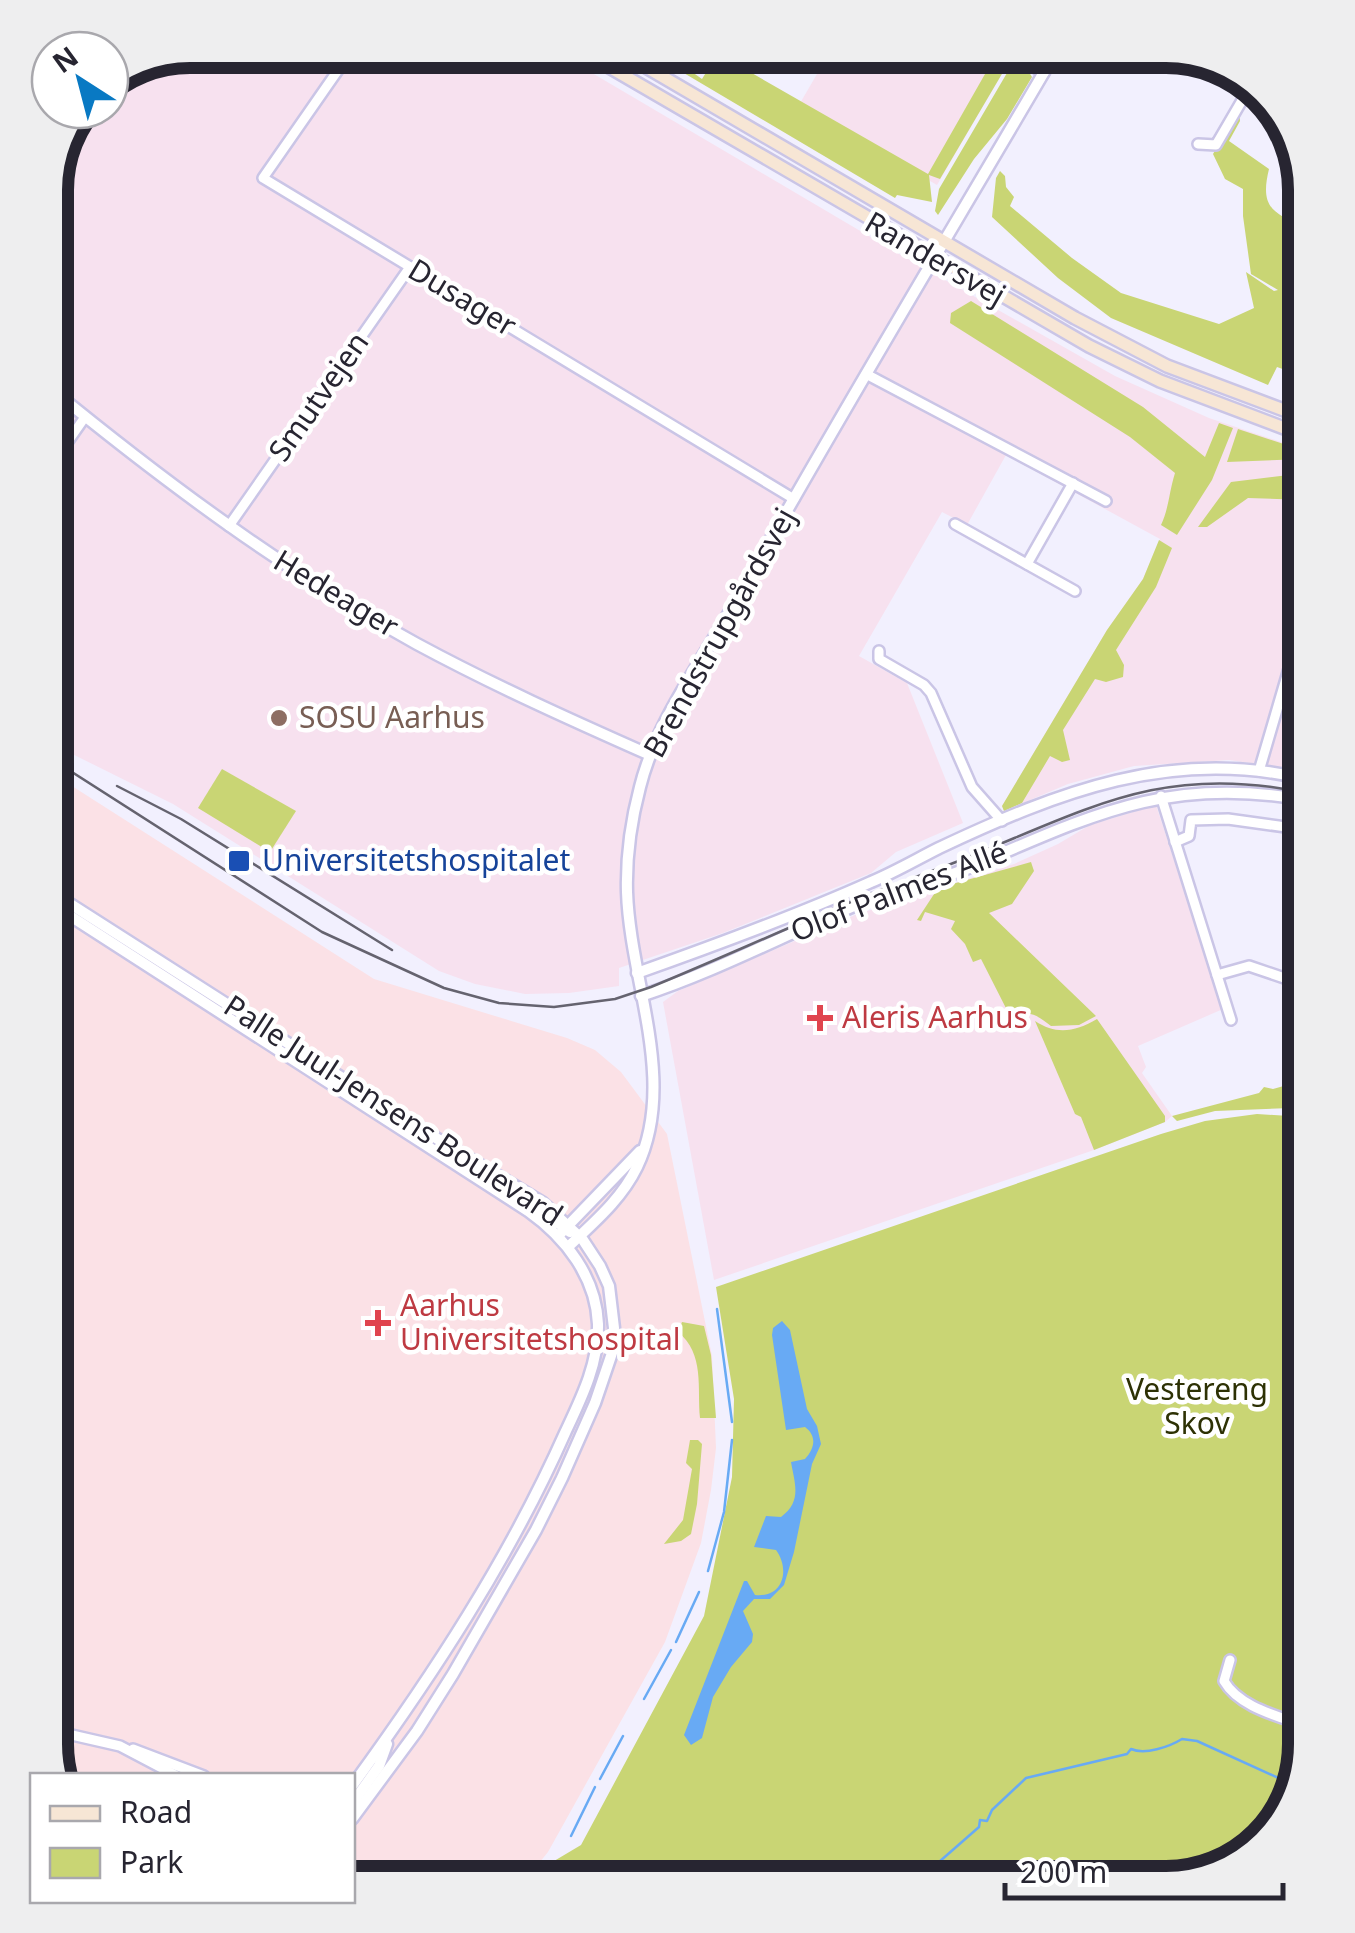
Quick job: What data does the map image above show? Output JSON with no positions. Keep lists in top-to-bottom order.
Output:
{
  "streets": {
    "main road": ["Randersvej"],
    "street": [
      "Dusager",
      "Smutvejen",
      "Hedeager",
      "Brendstrupgårdsvej",
      "Olof Palmes Allé",
      "Palle Juul-Jensens Boulevard"
    ]
  },
  "crossings": [
    ["Randersvej", "Brendstrupgårdsvej"],
    ["Dusager", "Smutvejen"],
    ["Dusager", "Brendstrupgårdsvej"],
    ["Smutvejen", "Hedeager"],
    ["Hedeager", "Brendstrupgårdsvej"],
    ["Brendstrupgårdsvej", "Olof Palmes Allé"],
    ["Brendstrupgårdsvej", "Palle Juul-Jensens Boulevard"]
  ],
  "parks": ["Vestereng Skov"],
  "places": {
    "other": ["SOSU Aarhus"],
    "transit": ["Universitetshospitalet"],
    "health": ["Aleris Aarhus", "Aarhus Universitetshospital"]
  },
  "legend": ["Road", "Park"],
  "scale_bar": "200 m",
  "north": "top left"
}
